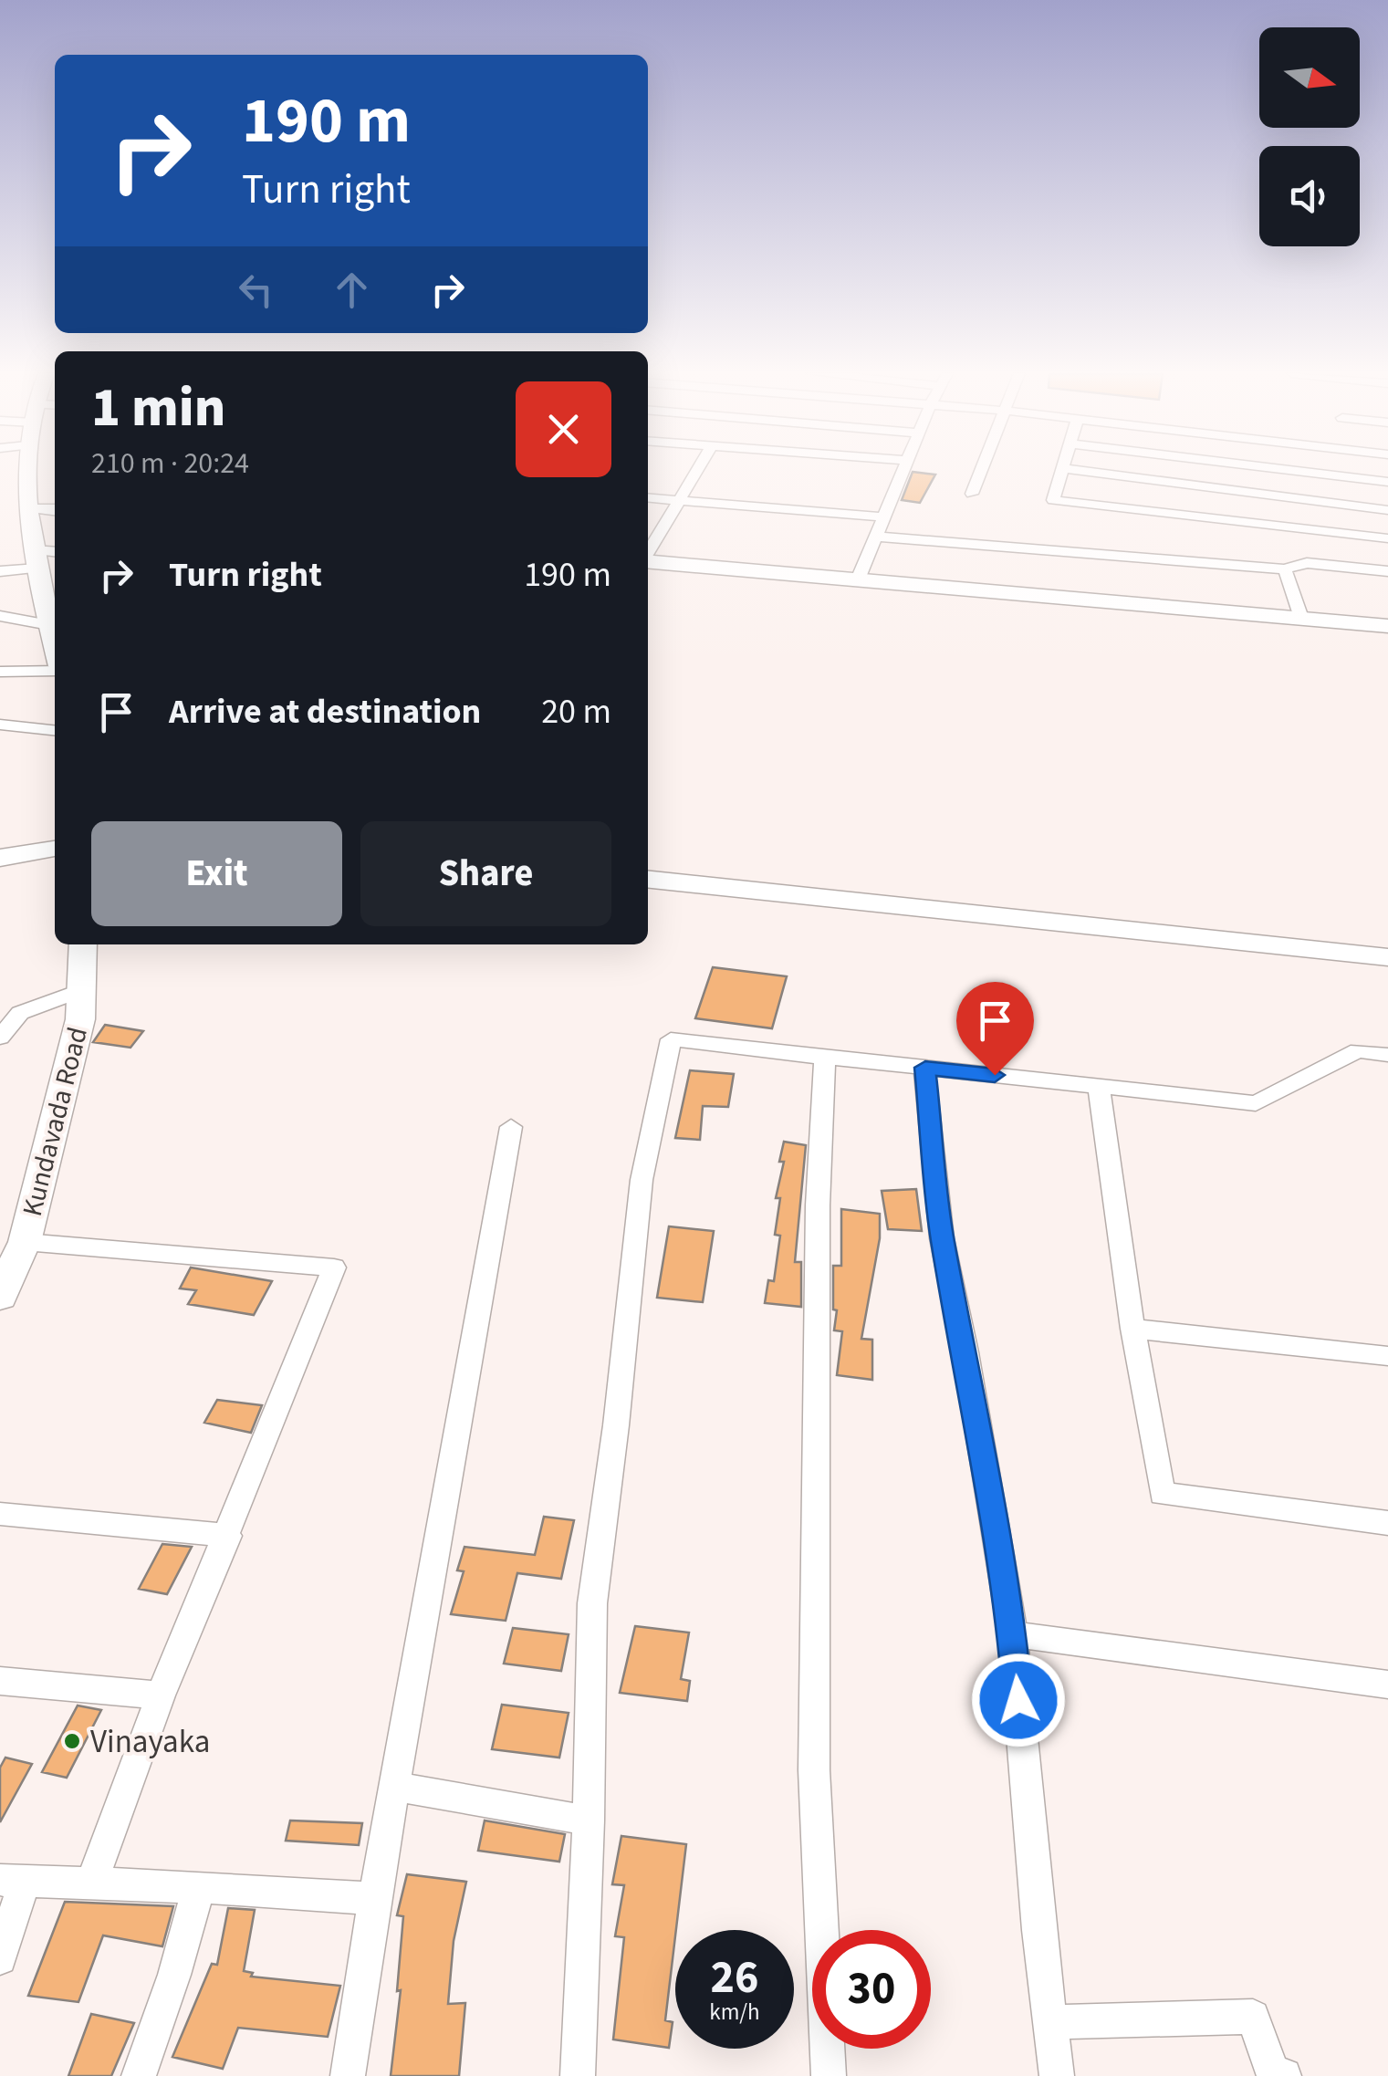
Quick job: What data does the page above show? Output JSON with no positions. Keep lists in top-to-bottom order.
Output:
{
  "streets": {
    "street": ["Kundavada Road"]
  },
  "places": ["Vinayaka"],
  "north": "right",
  "page": {
    "turn": ["190 m", "Turn right"],
    "heading": ["1 min", "210 m · 20:24"],
    "list": [
      {
        "name": "Turn right",
        "value": "190 m"
      },
      {
        "name": "Arrive at destination",
        "value": "20 m"
      }
    ],
    "buttons": ["Exit", "Share"],
    "speed": "26 km/h",
    "limit": "30"
  }
}
